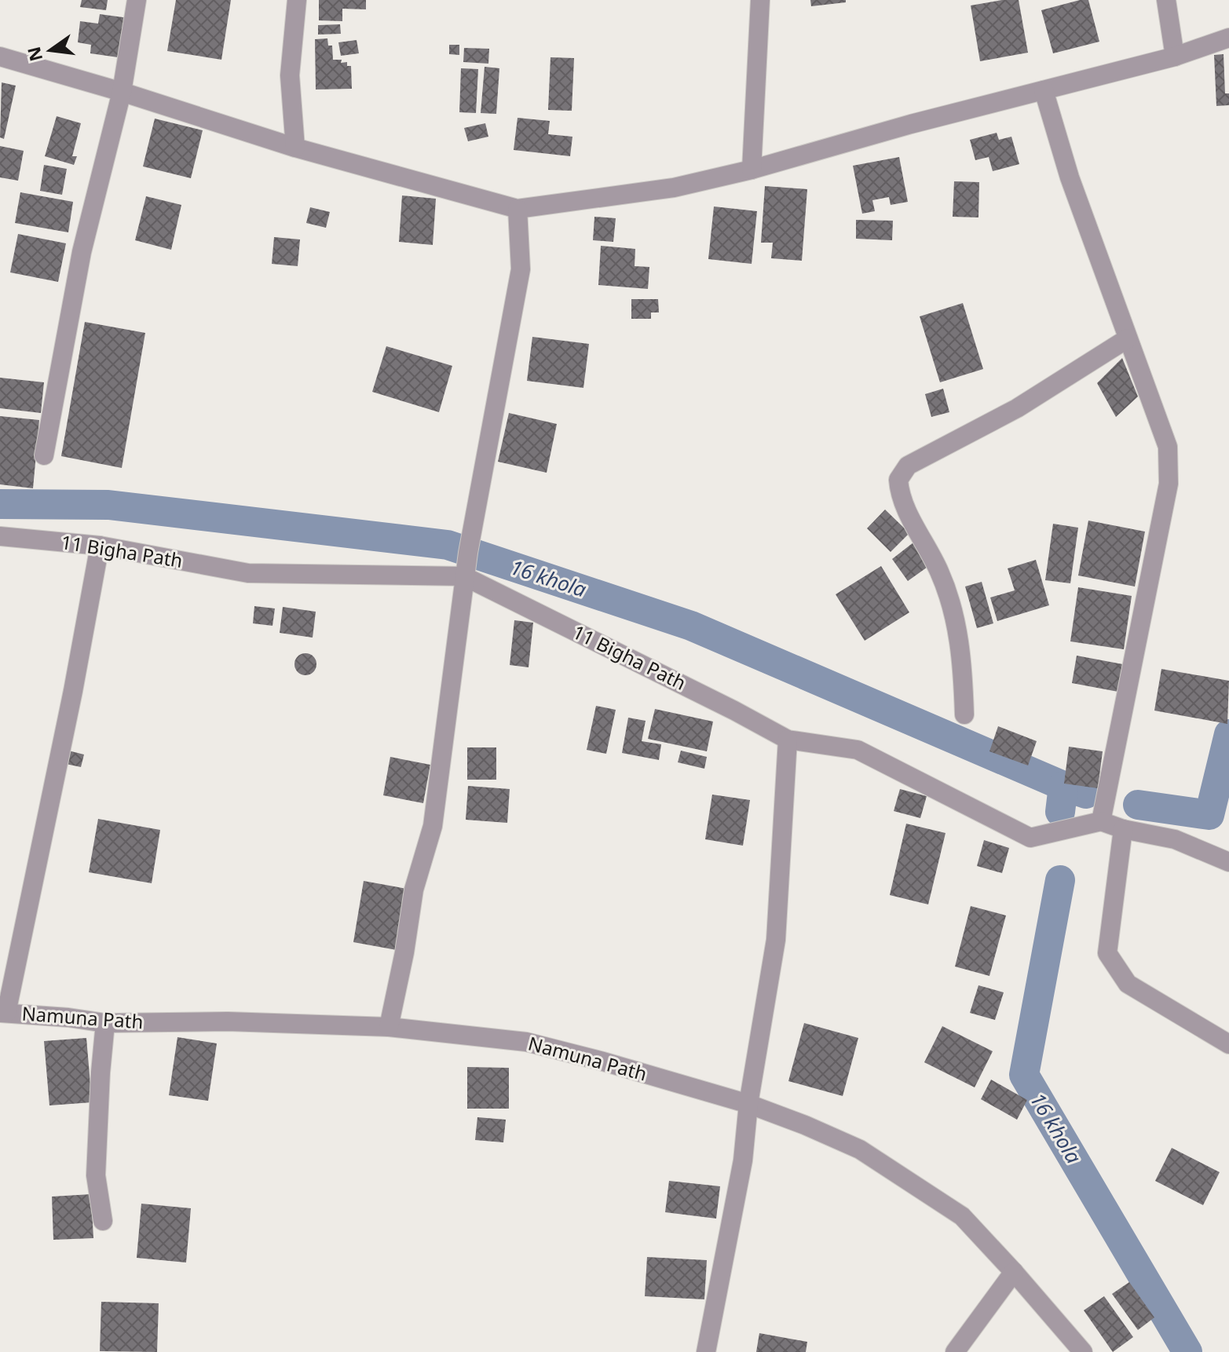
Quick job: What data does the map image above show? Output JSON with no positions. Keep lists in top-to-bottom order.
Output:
{
  "streets": {
    "street": ["11 Bigha Path", "Namuna Path"]
  },
  "water": ["16 khola"],
  "north": "left"
}
